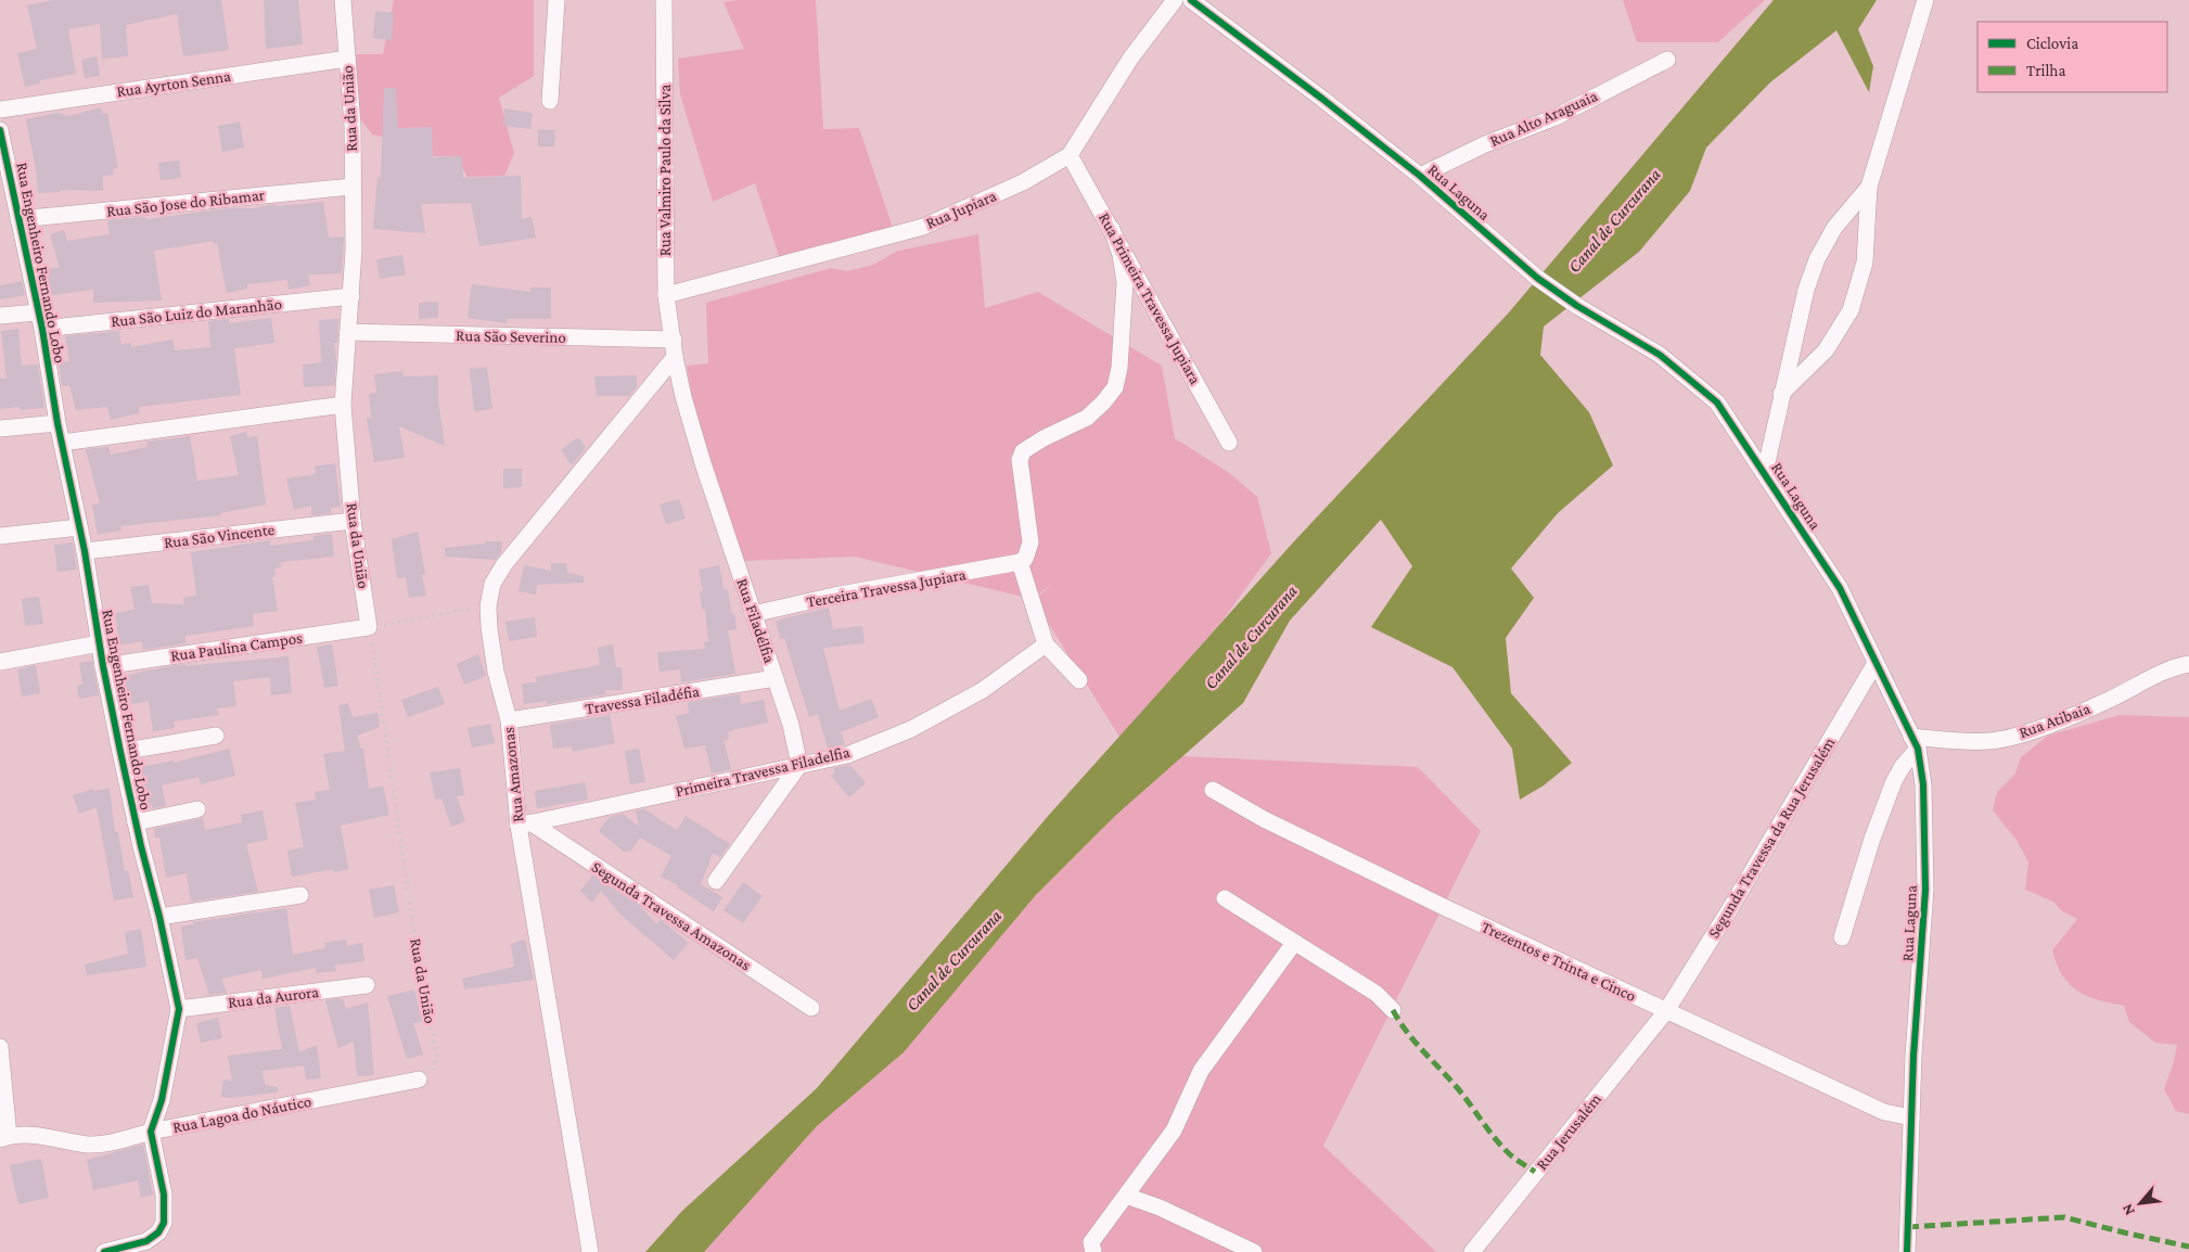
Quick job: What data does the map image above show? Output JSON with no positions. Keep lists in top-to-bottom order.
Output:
{
  "streets": {
    "street": [
      "Rua Ayrton Senna",
      "Rua da União",
      "Rua Alto Araguaia",
      "Rua Valmiro Paulo da Silva",
      "Rua Laguna",
      "Rua São Jose do Ribamar",
      "Rua Jupiara",
      "Rua Engenheiro Fernando Lobo",
      "Rua Primeira Travessa Jupiara",
      "Rua São Luiz do Maranhão",
      "Rua São Severino",
      "Rua São Vincente",
      "Terceira Travessa Jupiara",
      "Rua Filadélfia",
      "Rua Paulina Campos",
      "Travessa Filadéfia",
      "Rua Atibaia",
      "Primeira Travessa Filadelfia",
      "Rua Amazonas",
      "Segunda Travessa da Rua Jerusalém",
      "Segunda Travessa Amazonas",
      "Trezentos e Trinta e Cinco",
      "Rua da Aurora",
      "Rua Lagoa do Náutico",
      "Rua Jerusalém"
    ]
  },
  "crossings": [
    ["Rua Ayrton Senna", "Rua da União"],
    ["Rua da União", "Rua São Jose do Ribamar"],
    ["Rua da União", "Rua São Luiz do Maranhão"],
    ["Rua da União", "Rua São Severino"],
    ["Rua da União", "Rua São Vincente"],
    ["Rua da União", "Rua Paulina Campos"],
    ["Rua da União", "Rua Lagoa do Náutico"],
    ["Rua Alto Araguaia", "Rua Laguna"],
    ["Rua Valmiro Paulo da Silva", "Rua Jupiara"],
    ["Rua Valmiro Paulo da Silva", "Rua São Severino"],
    ["Rua Valmiro Paulo da Silva", "Rua Filadélfia"],
    ["Rua Laguna", "Rua Atibaia"],
    ["Rua Laguna", "Segunda Travessa da Rua Jerusalém"],
    ["Rua Laguna", "Trezentos e Trinta e Cinco"],
    ["Rua São Jose do Ribamar", "Rua Engenheiro Fernando Lobo"],
    ["Rua Jupiara", "Rua Primeira Travessa Jupiara"],
    ["Rua Engenheiro Fernando Lobo", "Rua São Luiz do Maranhão"],
    ["Rua Engenheiro Fernando Lobo", "Rua São Vincente"],
    ["Rua Engenheiro Fernando Lobo", "Rua Paulina Campos"],
    ["Rua Engenheiro Fernando Lobo", "Rua da Aurora"],
    ["Rua Engenheiro Fernando Lobo", "Rua Lagoa do Náutico"],
    ["Rua São Severino", "Rua Filadélfia"],
    ["Terceira Travessa Jupiara", "Rua Filadélfia"],
    ["Rua Filadélfia", "Travessa Filadéfia"],
    ["Rua Filadélfia", "Primeira Travessa Filadelfia"],
    ["Rua Filadélfia", "Rua Amazonas"],
    ["Travessa Filadéfia", "Rua Amazonas"],
    ["Primeira Travessa Filadelfia", "Rua Amazonas"],
    ["Primeira Travessa Filadelfia", "Segunda Travessa Amazonas"],
    ["Rua Amazonas", "Segunda Travessa Amazonas"],
    ["Segunda Travessa da Rua Jerusalém", "Trezentos e Trinta e Cinco"],
    ["Segunda Travessa da Rua Jerusalém", "Rua Jerusalém"],
    ["Trezentos e Trinta e Cinco", "Rua Jerusalém"]
  ],
  "water": ["Canal de Curcurana"],
  "legend": ["Ciclovia", "Trilha"],
  "north": "bottom left"
}
